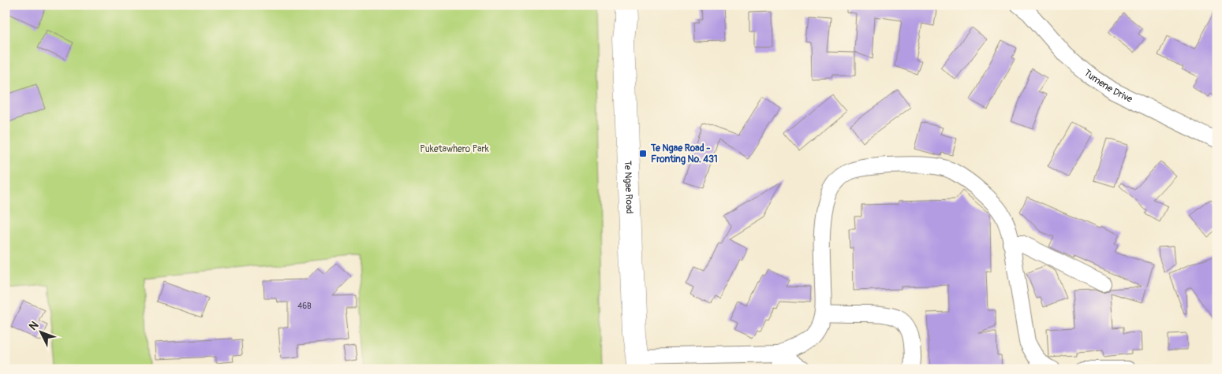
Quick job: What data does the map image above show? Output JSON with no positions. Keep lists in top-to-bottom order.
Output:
{
  "streets": {
    "highway": ["Te Ngae Road"],
    "street": ["Tumene Drive"]
  },
  "parks": ["Puketawhero Park"],
  "places": {
    "transit": ["Te Ngae Road - Fronting No. 431"]
  },
  "house_numbers": ["46B"],
  "north": "top left"
}
